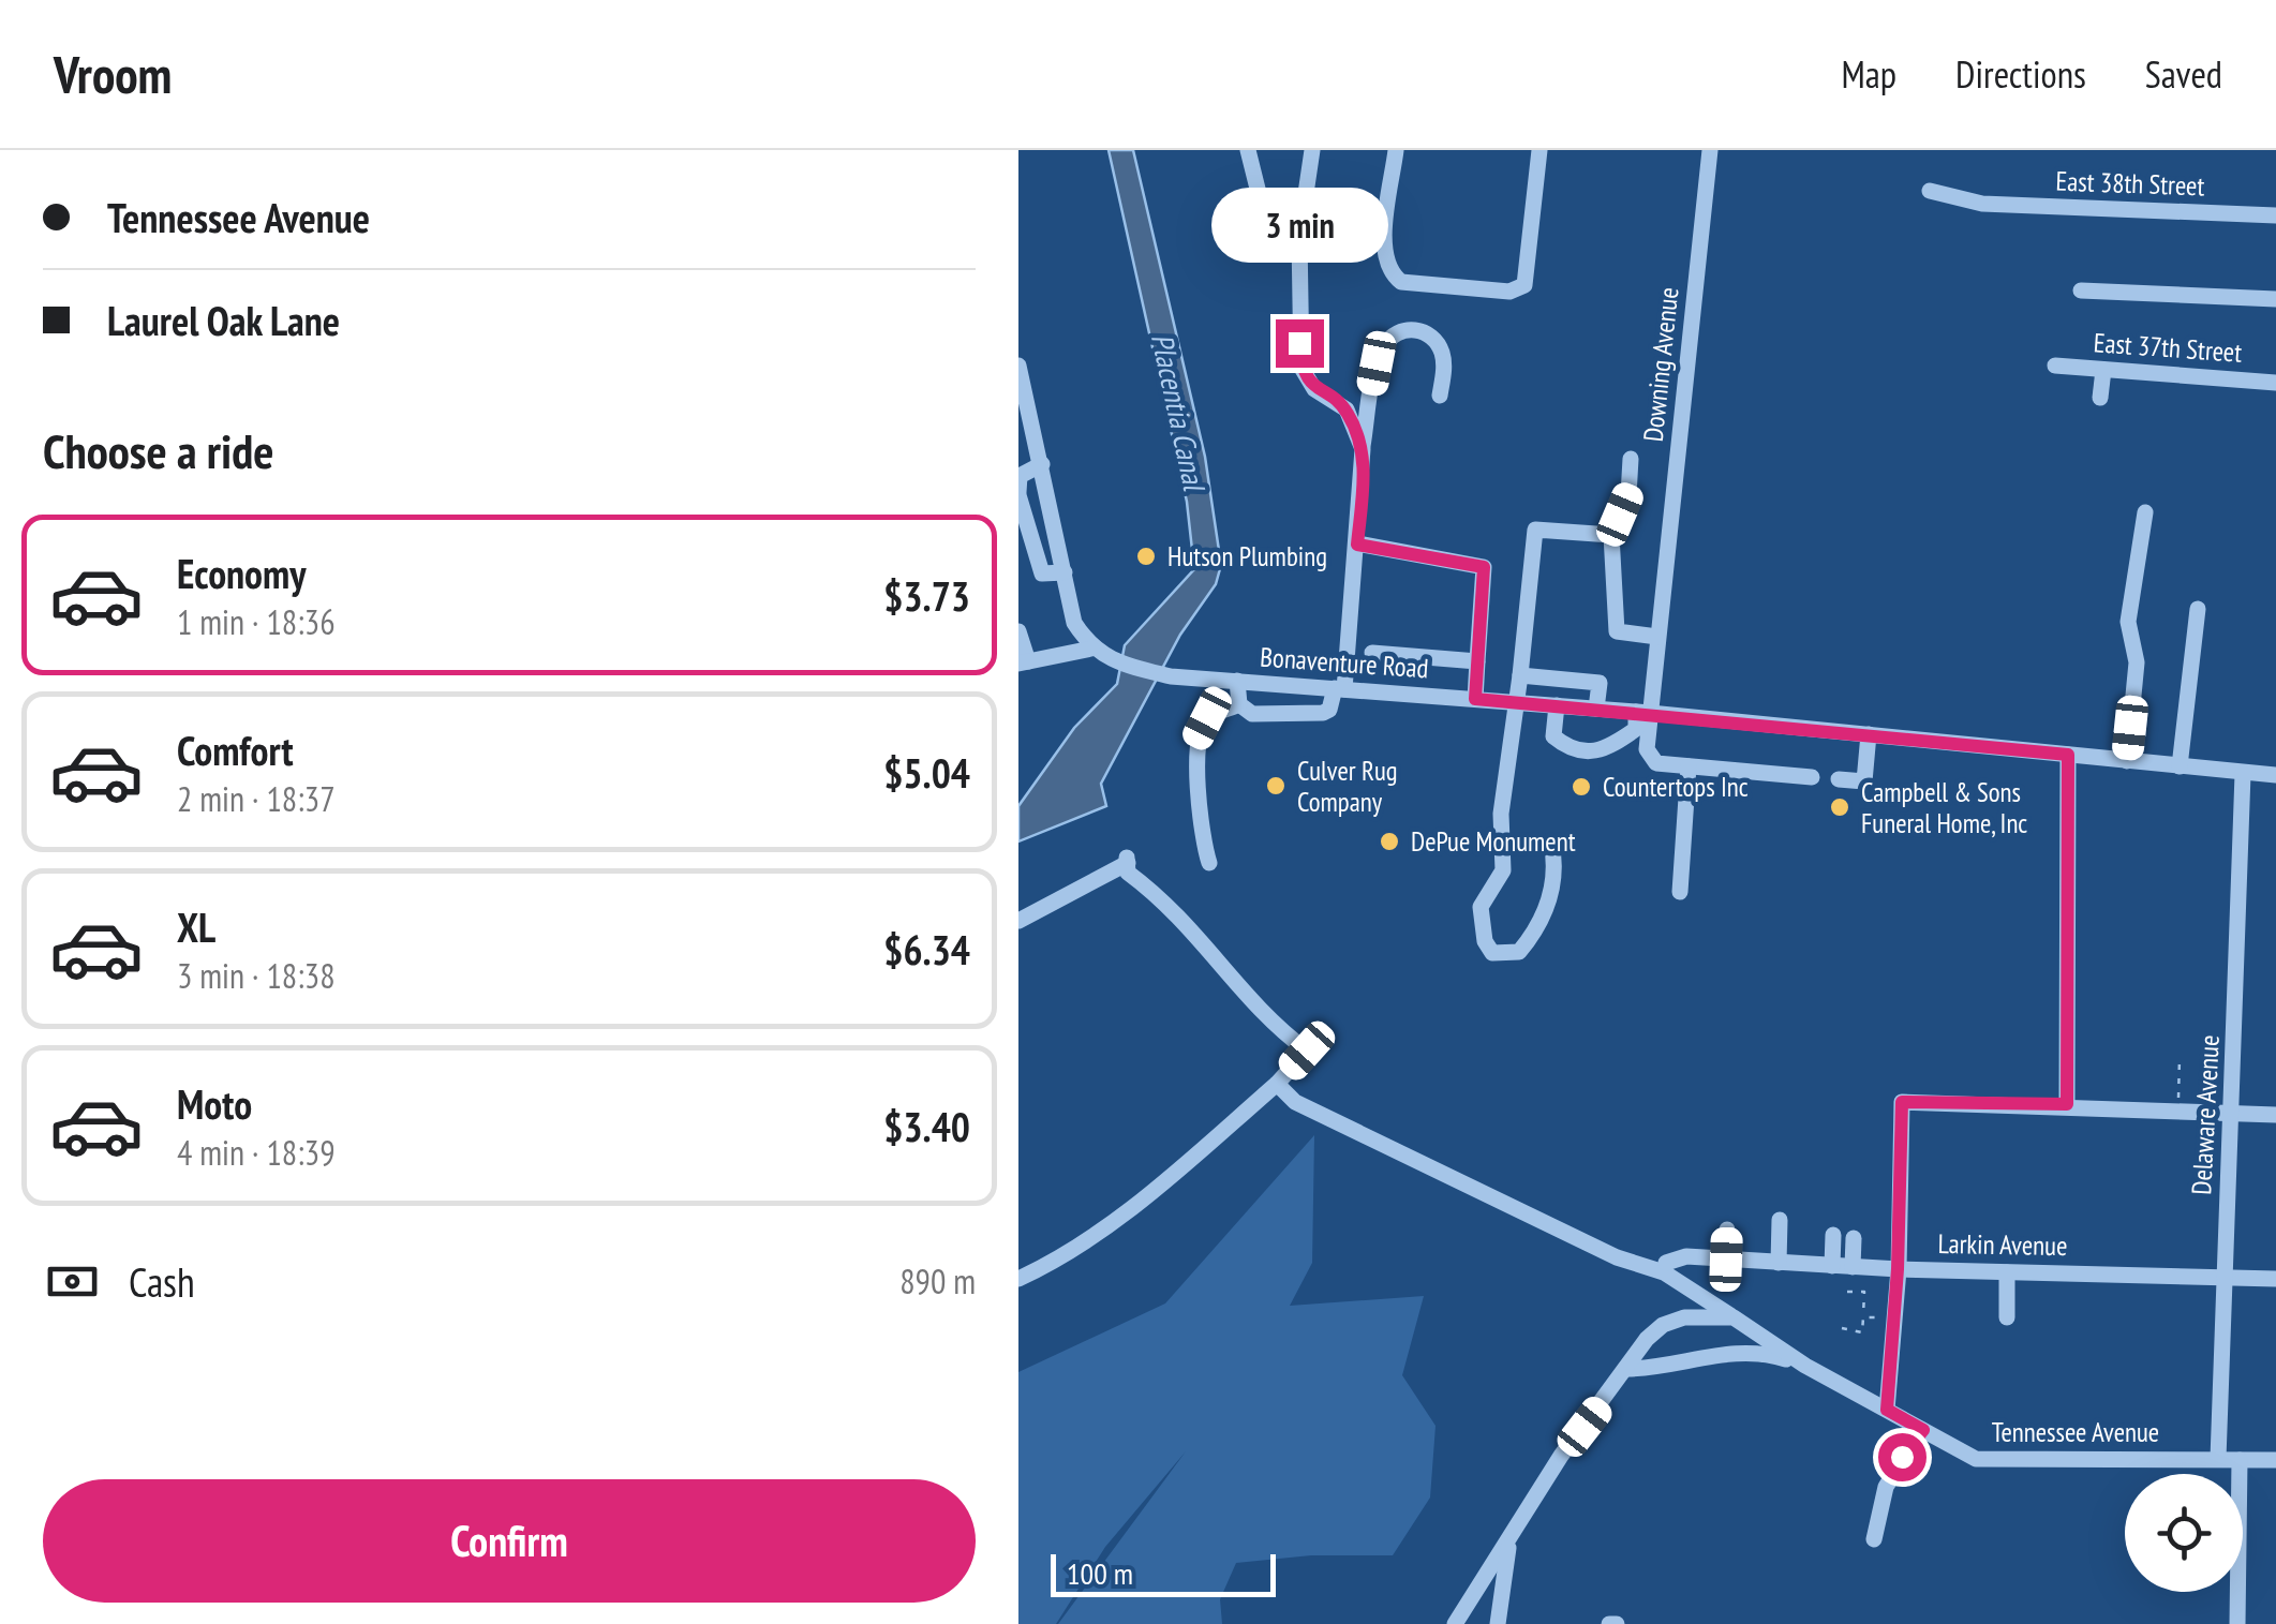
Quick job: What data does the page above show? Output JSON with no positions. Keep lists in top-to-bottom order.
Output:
{
  "streets": {
    "street": [
      "East 38th Street",
      "East 37th Street",
      "Downing Avenue",
      "Bonaventure Road",
      "Delaware Avenue",
      "Larkin Avenue",
      "Tennessee Avenue"
    ]
  },
  "crossings": [
    ["Downing Avenue", "Bonaventure Road"],
    ["Bonaventure Road", "Delaware Avenue"],
    ["Delaware Avenue", "Larkin Avenue"],
    ["Delaware Avenue", "Tennessee Avenue"]
  ],
  "water": ["Placentia Canal"],
  "places": [
    "Hutson Plumbing",
    "Culver Rug Company",
    "Countertops Inc",
    "Campbell & Sons Funeral Home, Inc",
    "DePue Monument"
  ],
  "scale_bar": "100 m",
  "page": {
    "header": "Vroom",
    "nav": ["Map", "Directions", "Saved"],
    "banner": ["Tennessee Avenue", "Laurel Oak Lane"],
    "bubble": "3 min",
    "heading": "Choose a ride",
    "list": [
      {
        "name": "Economy",
        "note": "1 min · 18:36",
        "value": "$3.73"
      },
      {
        "name": "Comfort",
        "note": "2 min · 18:37",
        "value": "$5.04"
      },
      {
        "name": "XL",
        "note": "3 min · 18:38",
        "value": "$6.34"
      },
      {
        "name": "Moto",
        "note": "4 min · 18:39",
        "value": "$3.40"
      }
    ],
    "pay": ["Cash", "890 m"],
    "buttons": "Confirm",
    "scale": "100 m"
  }
}
